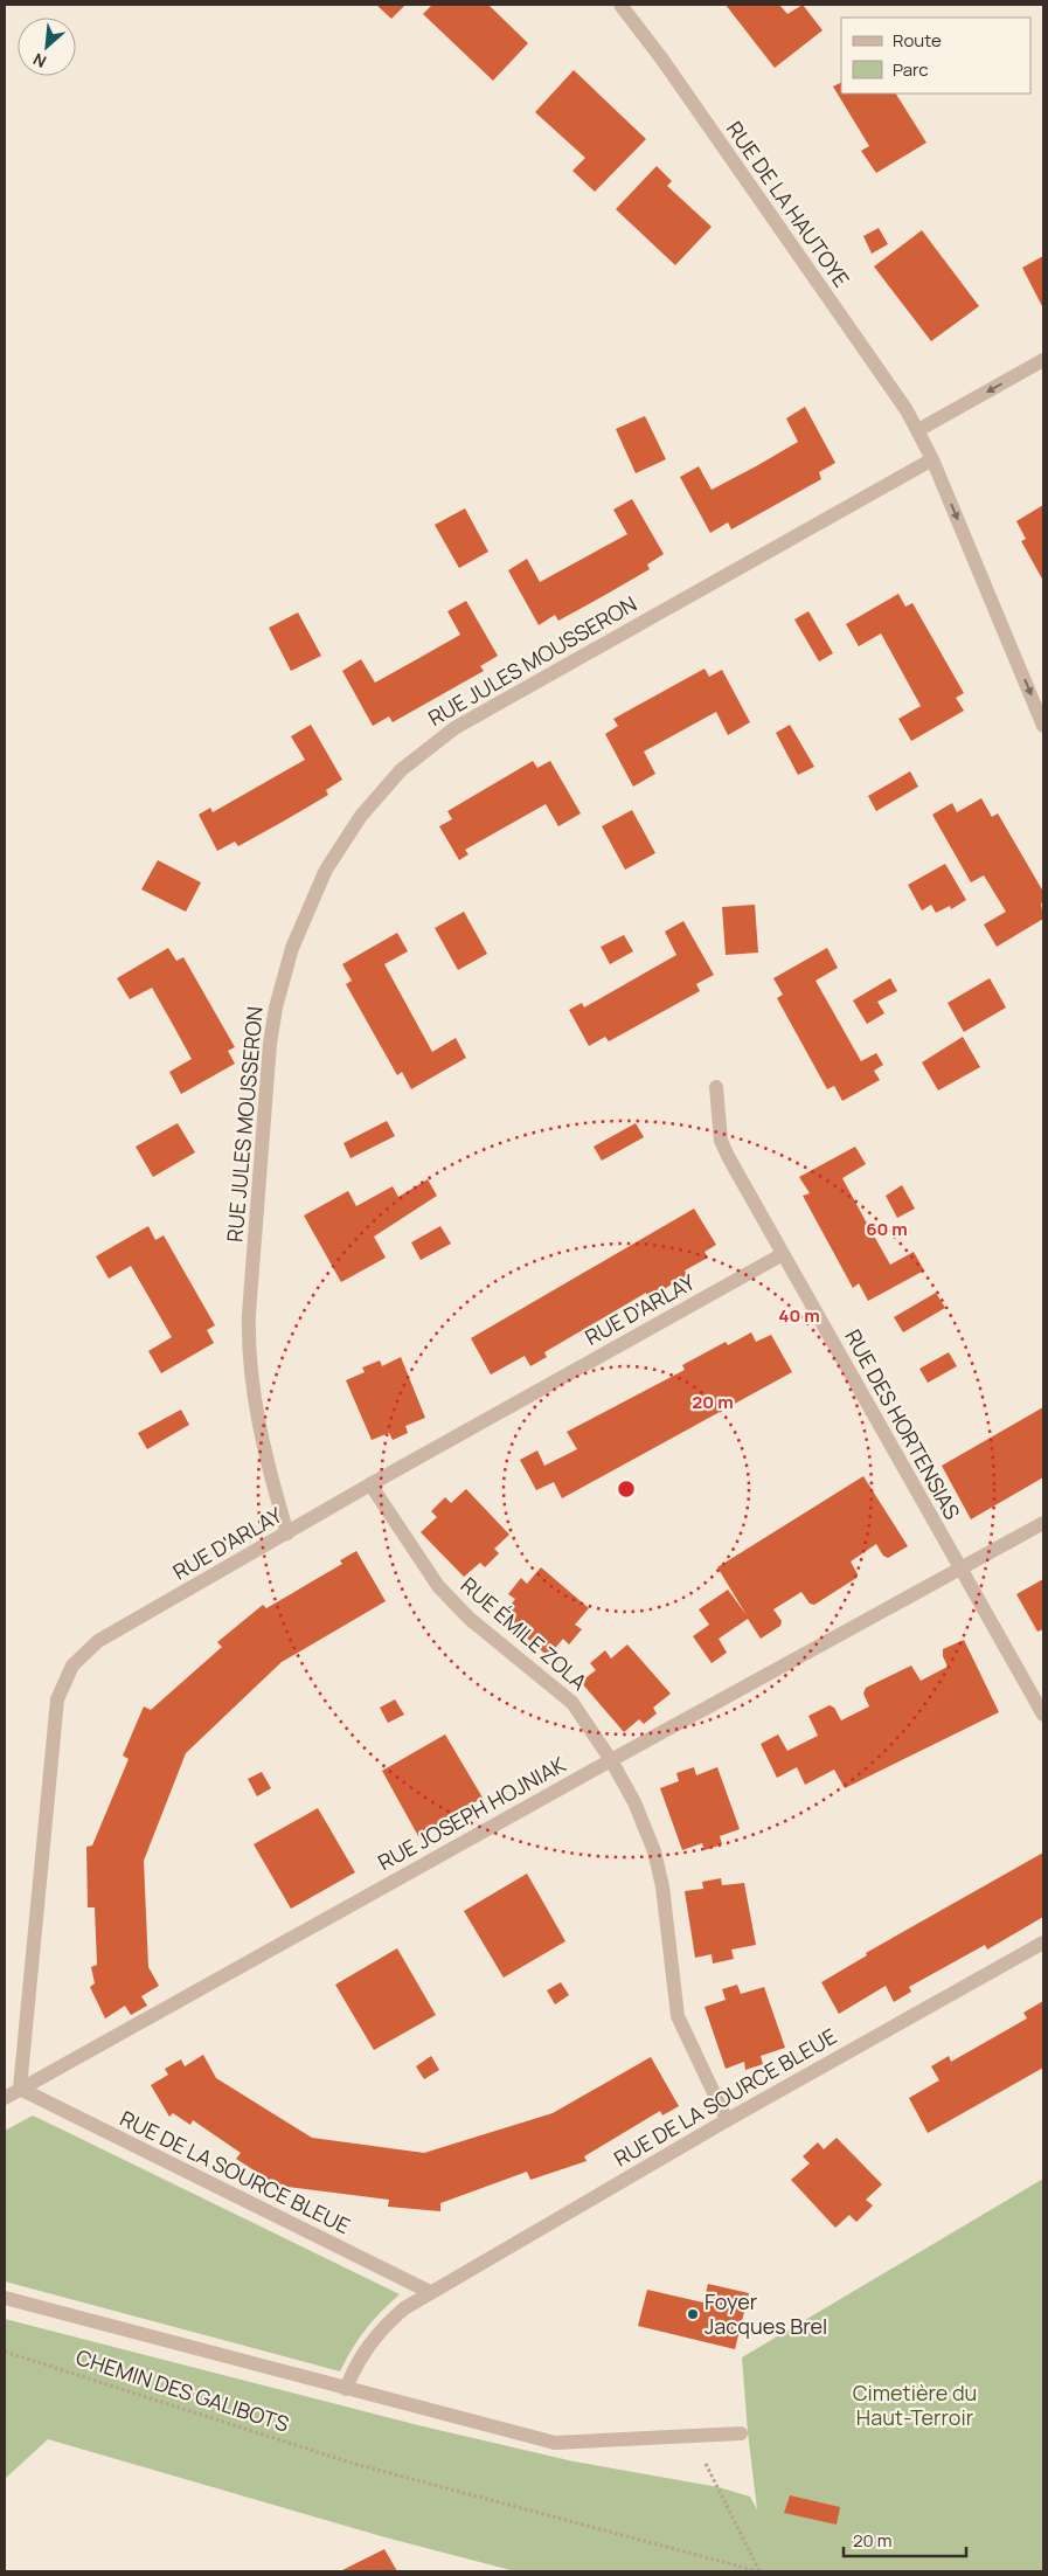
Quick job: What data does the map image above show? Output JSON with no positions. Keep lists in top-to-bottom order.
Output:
{
  "streets": {
    "street": [
      "RUE DE LA HAUTOYE",
      "RUE JULES MOUSSERON",
      "RUE D'ARLAY",
      "RUE DES HORTENSIAS",
      "RUE ÉMILE ZOLA",
      "RUE JOSEPH HOJNIAK",
      "RUE DE LA SOURCE BLEUE"
    ],
    "path": ["CHEMIN DES GALIBOTS"]
  },
  "crossings": [
    ["RUE DE LA HAUTOYE", "RUE JULES MOUSSERON"],
    ["RUE JULES MOUSSERON", "RUE D'ARLAY"],
    ["RUE D'ARLAY", "RUE DES HORTENSIAS"],
    ["RUE D'ARLAY", "RUE ÉMILE ZOLA"],
    ["RUE D'ARLAY", "RUE JOSEPH HOJNIAK"],
    ["RUE D'ARLAY", "RUE DE LA SOURCE BLEUE"],
    ["RUE DES HORTENSIAS", "RUE JOSEPH HOJNIAK"],
    ["RUE ÉMILE ZOLA", "RUE JOSEPH HOJNIAK"],
    ["RUE ÉMILE ZOLA", "RUE DE LA SOURCE BLEUE"],
    ["RUE JOSEPH HOJNIAK", "RUE DE LA SOURCE BLEUE"]
  ],
  "parks": ["Cimetière du Haut-Terroir"],
  "places": ["Foyer Jacques Brel"],
  "legend": ["Route", "Parc"],
  "scale_bar": "20 m",
  "north": "bottom left",
  "rings": ["60 m", "40 m", "20 m"]
}
